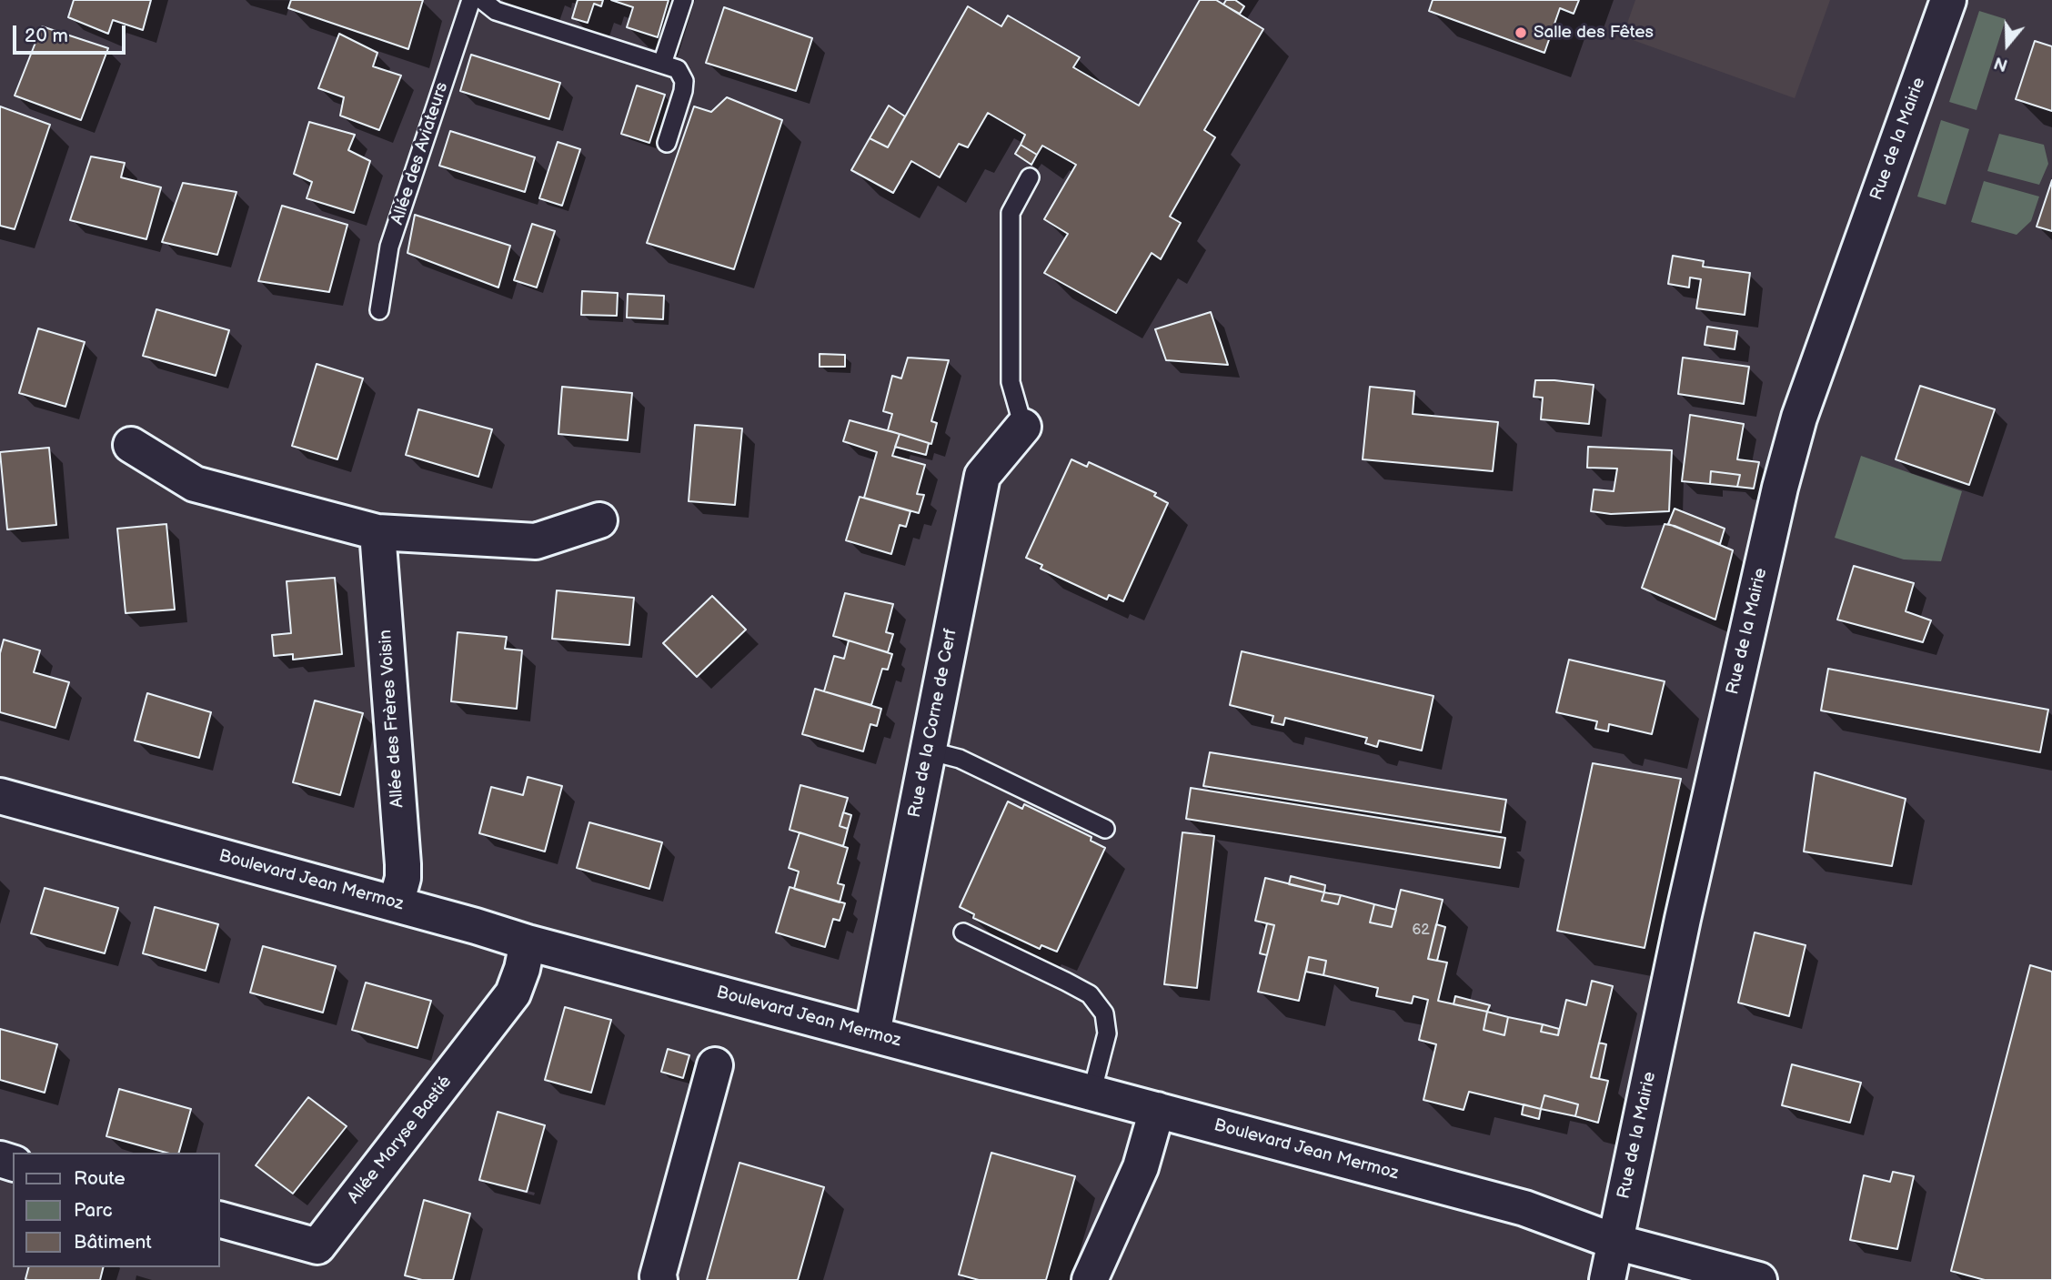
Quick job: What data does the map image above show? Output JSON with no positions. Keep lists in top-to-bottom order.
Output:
{
  "streets": {
    "street": [
      "Rue de la Mairie",
      "Allée des Frères Voisin",
      "Rue de la Corne de Cerf",
      "Boulevard Jean Mermoz",
      "Allée Maryse Bastié"
    ],
    "lane": ["Allée des Aviateurs"]
  },
  "crossings": [
    ["Rue de la Mairie", "Boulevard Jean Mermoz"],
    ["Allée des Frères Voisin", "Boulevard Jean Mermoz"],
    ["Rue de la Corne de Cerf", "Boulevard Jean Mermoz"],
    ["Boulevard Jean Mermoz", "Allée Maryse Bastié"]
  ],
  "places": ["Salle des Fêtes"],
  "house_numbers": ["62"],
  "legend": ["Route", "Parc", "Bâtiment"],
  "scale_bar": "20 m",
  "north": "bottom"
}
